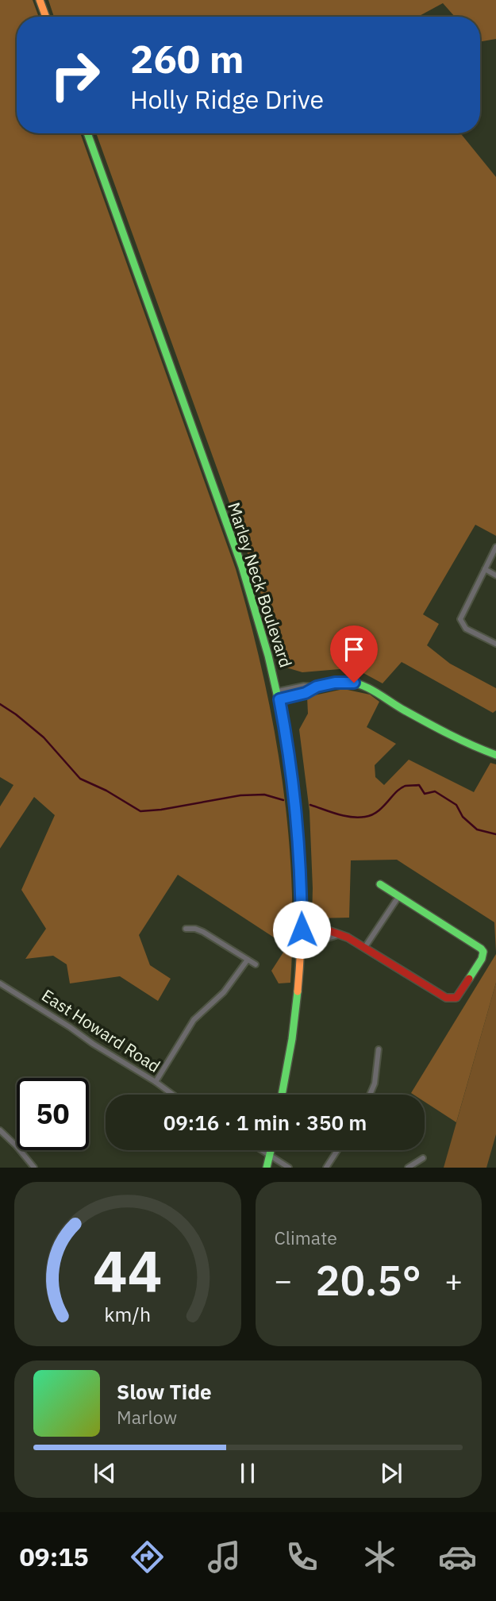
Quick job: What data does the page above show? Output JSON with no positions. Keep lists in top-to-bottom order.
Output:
{
  "streets": {
    "main road": ["Marley Neck Boulevard"],
    "street": ["East Howard Road"]
  },
  "page": {
    "turn": ["260 m", "Holly Ridge Drive"],
    "limit": "50",
    "trip": "09:16 · 1 min · 350 m",
    "tile": "Climate",
    "heat": ["−", "20.5°", "+"],
    "song": ["Slow Tide", "Marlow"],
    "tabs": "09:15",
    "gauge": ["44", "km/h"]
  }
}
